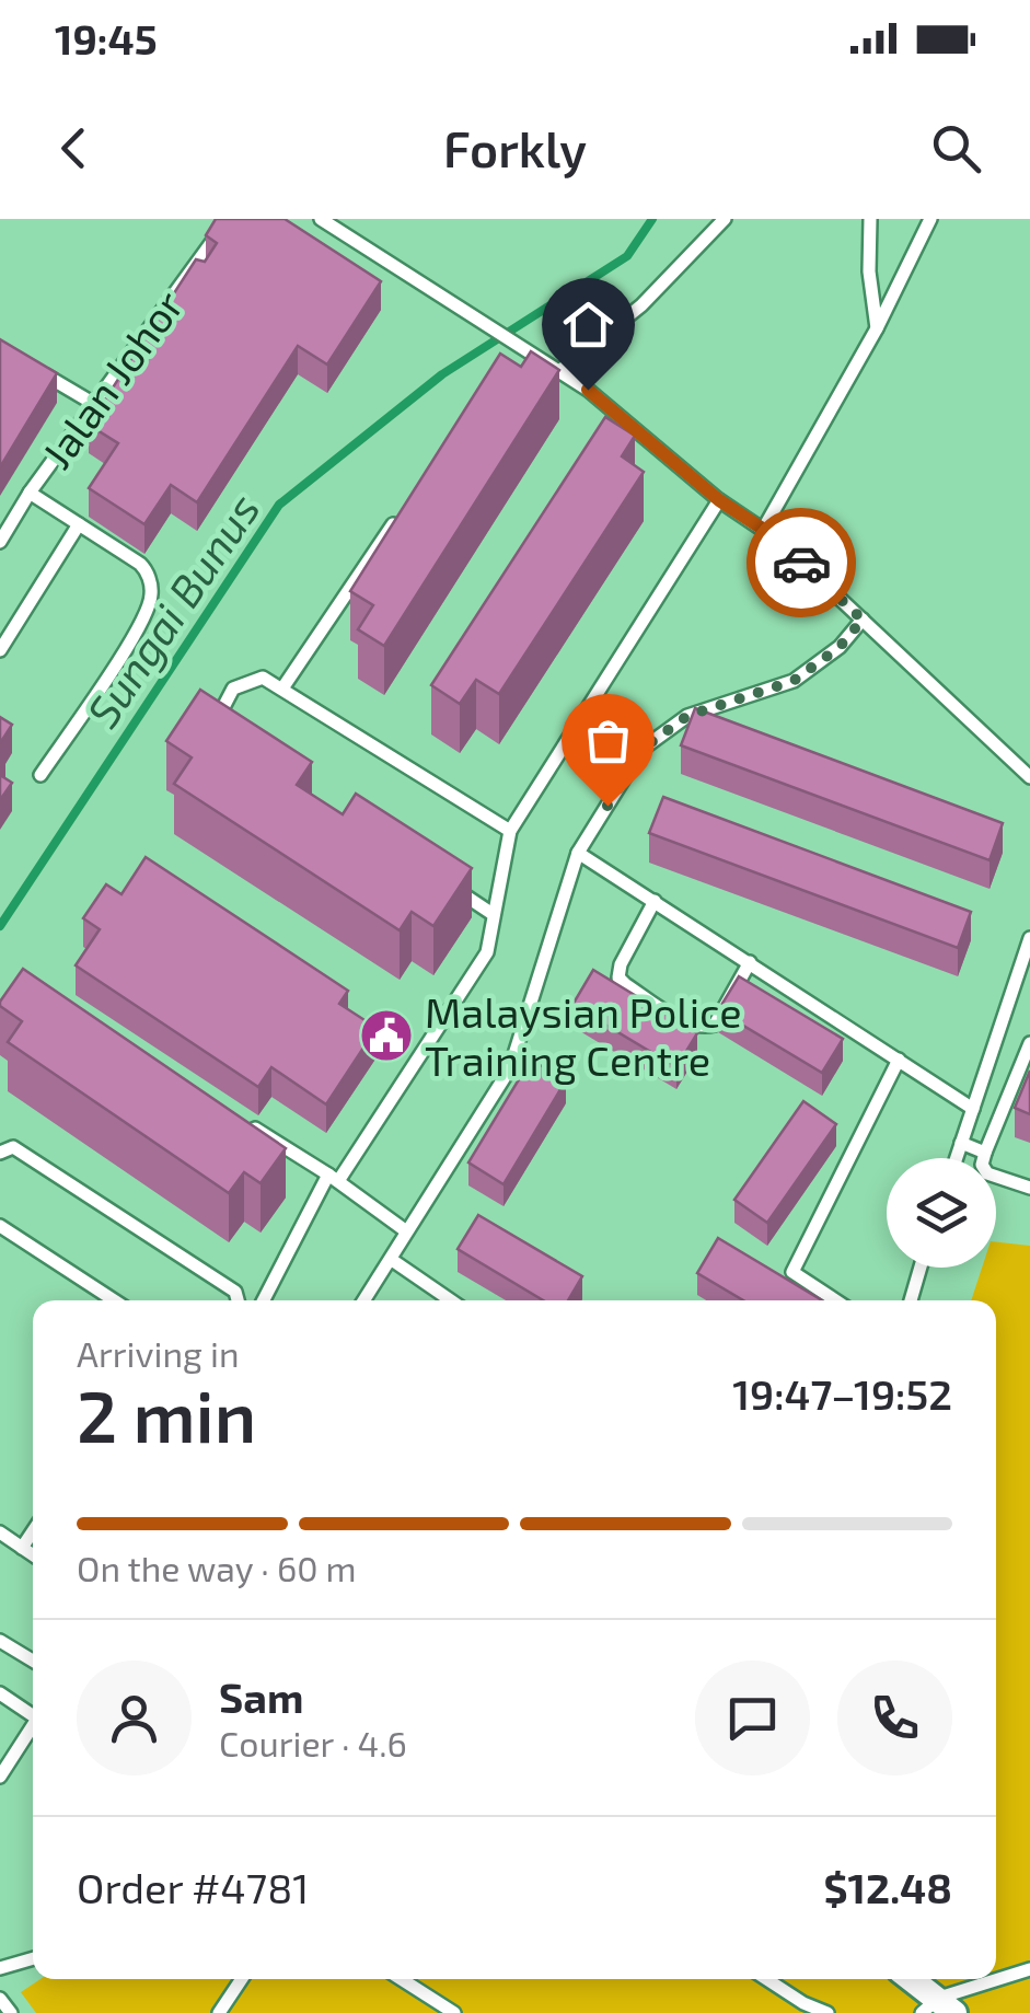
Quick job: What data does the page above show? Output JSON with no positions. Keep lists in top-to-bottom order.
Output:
{
  "streets": {
    "lane": ["Jalan Johor"]
  },
  "water": ["Sungai Bunus"],
  "places": {
    "public building": ["Malaysian Police Training Centre"]
  },
  "page": {
    "status": "19:45",
    "header": "Forkly",
    "heading": ["2 min", "Arriving in", "19:47–19:52"],
    "panel": [
      "Sam",
      "Courier · 4.6",
      "Order #4781",
      "$12.48"
    ],
    "bar": "On the way · 60 m"
  }
}
